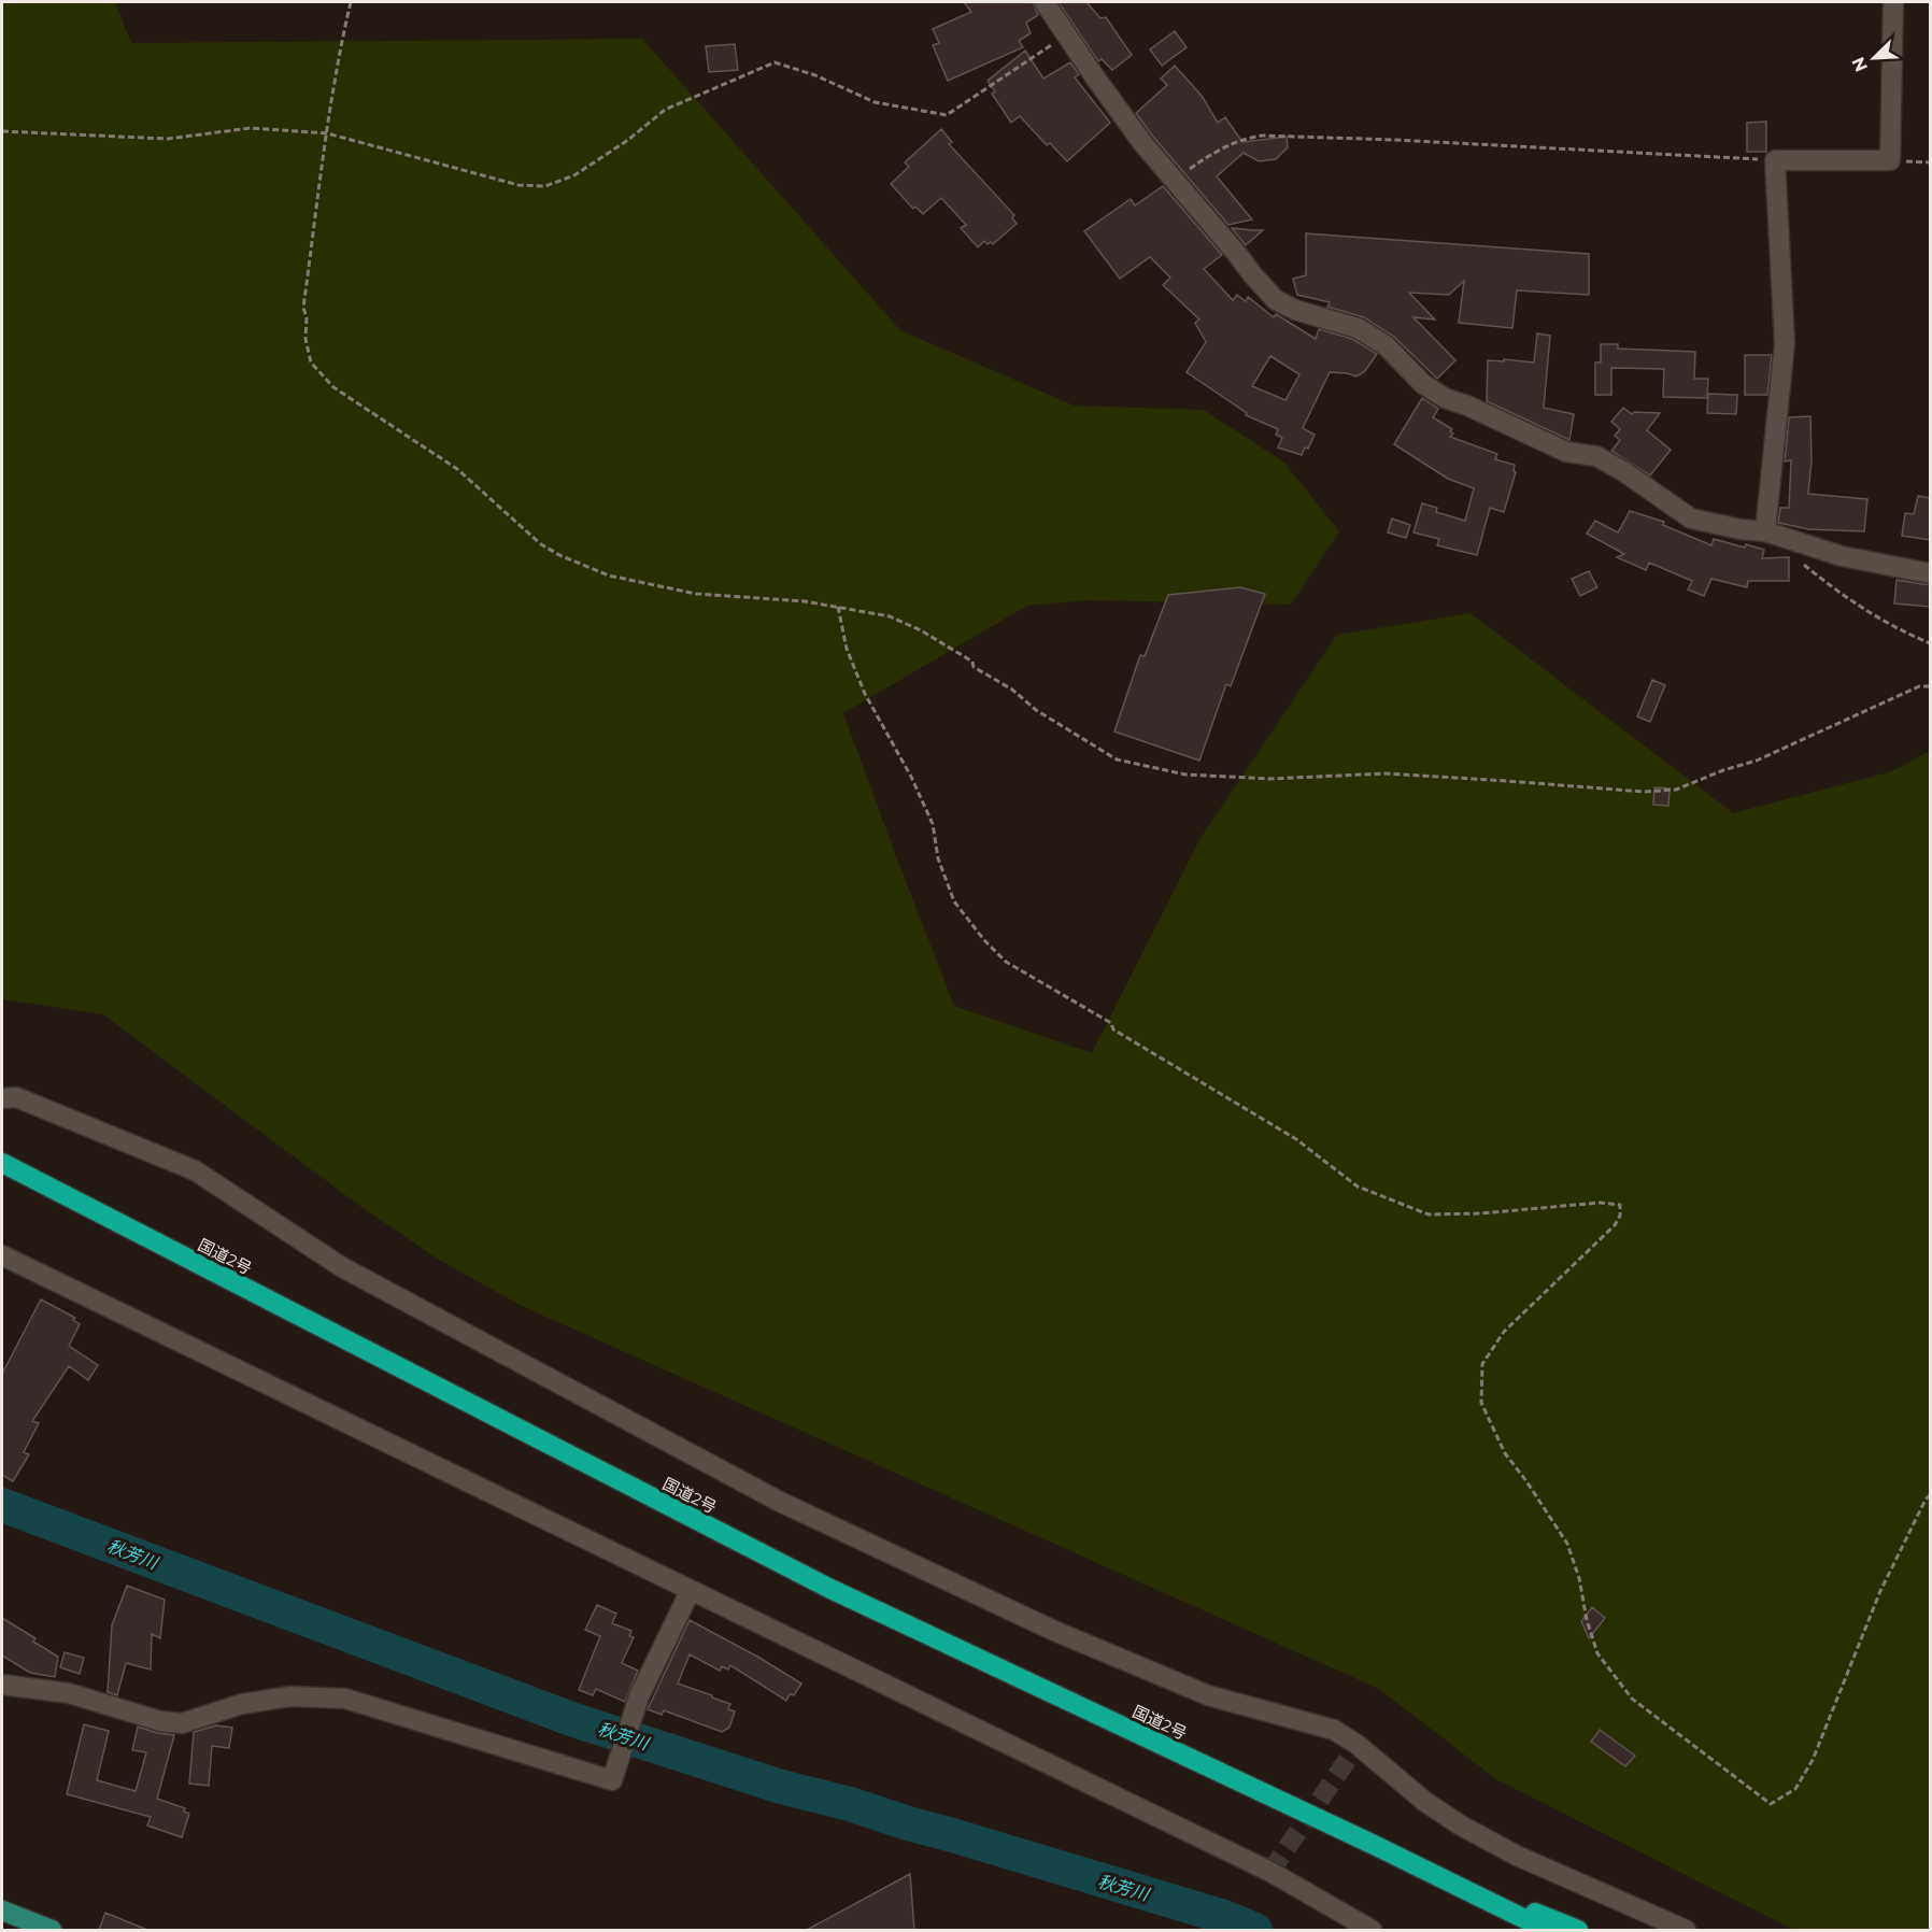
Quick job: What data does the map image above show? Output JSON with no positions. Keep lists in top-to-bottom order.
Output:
{
  "streets": {
    "highway": ["国道2号"]
  },
  "water": ["秋芳川"],
  "north": "bottom left"
}
